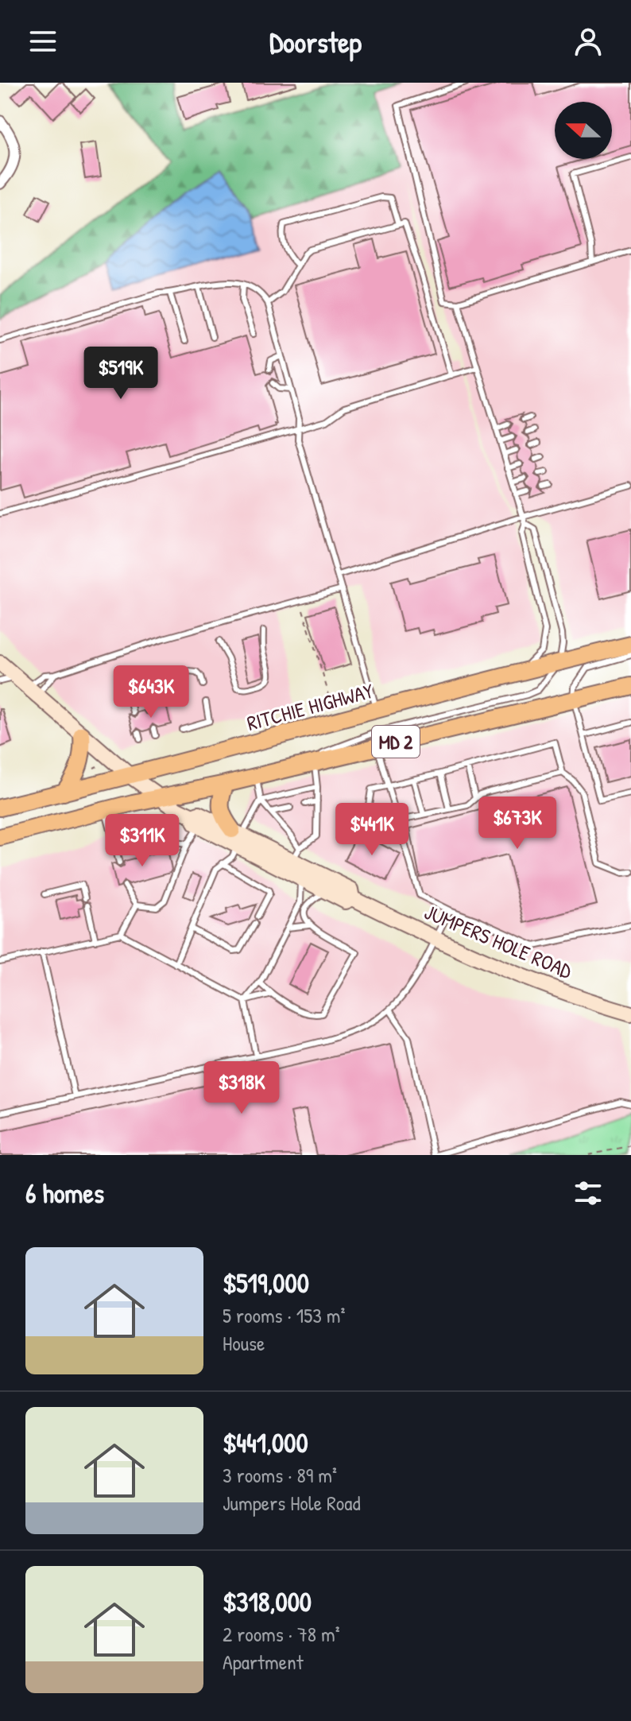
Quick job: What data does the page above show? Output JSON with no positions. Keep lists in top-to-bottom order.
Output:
{
  "streets": {
    "main road": ["RITCHIE HIGHWAY", "MD 2", "JUMPERS HOLE ROAD"]
  },
  "crossings": [
    ["RITCHIE HIGHWAY", "JUMPERS HOLE ROAD"],
    ["MD 2", "JUMPERS HOLE ROAD"]
  ],
  "north": "left",
  "page": {
    "header": "Doorstep",
    "price": [
      "$519K",
      "$643K",
      "$673K",
      "$441K",
      "$311K",
      "$318K"
    ],
    "heading": "6 homes",
    "list": [
      {
        "name": "$519,000",
        "note": "5 rooms · 153 m² · House"
      },
      {
        "name": "$441,000",
        "note": "3 rooms · 89 m² · Jumpers Hole Road"
      },
      {
        "name": "$318,000",
        "note": "2 rooms · 78 m² · Apartment"
      }
    ]
  }
}
